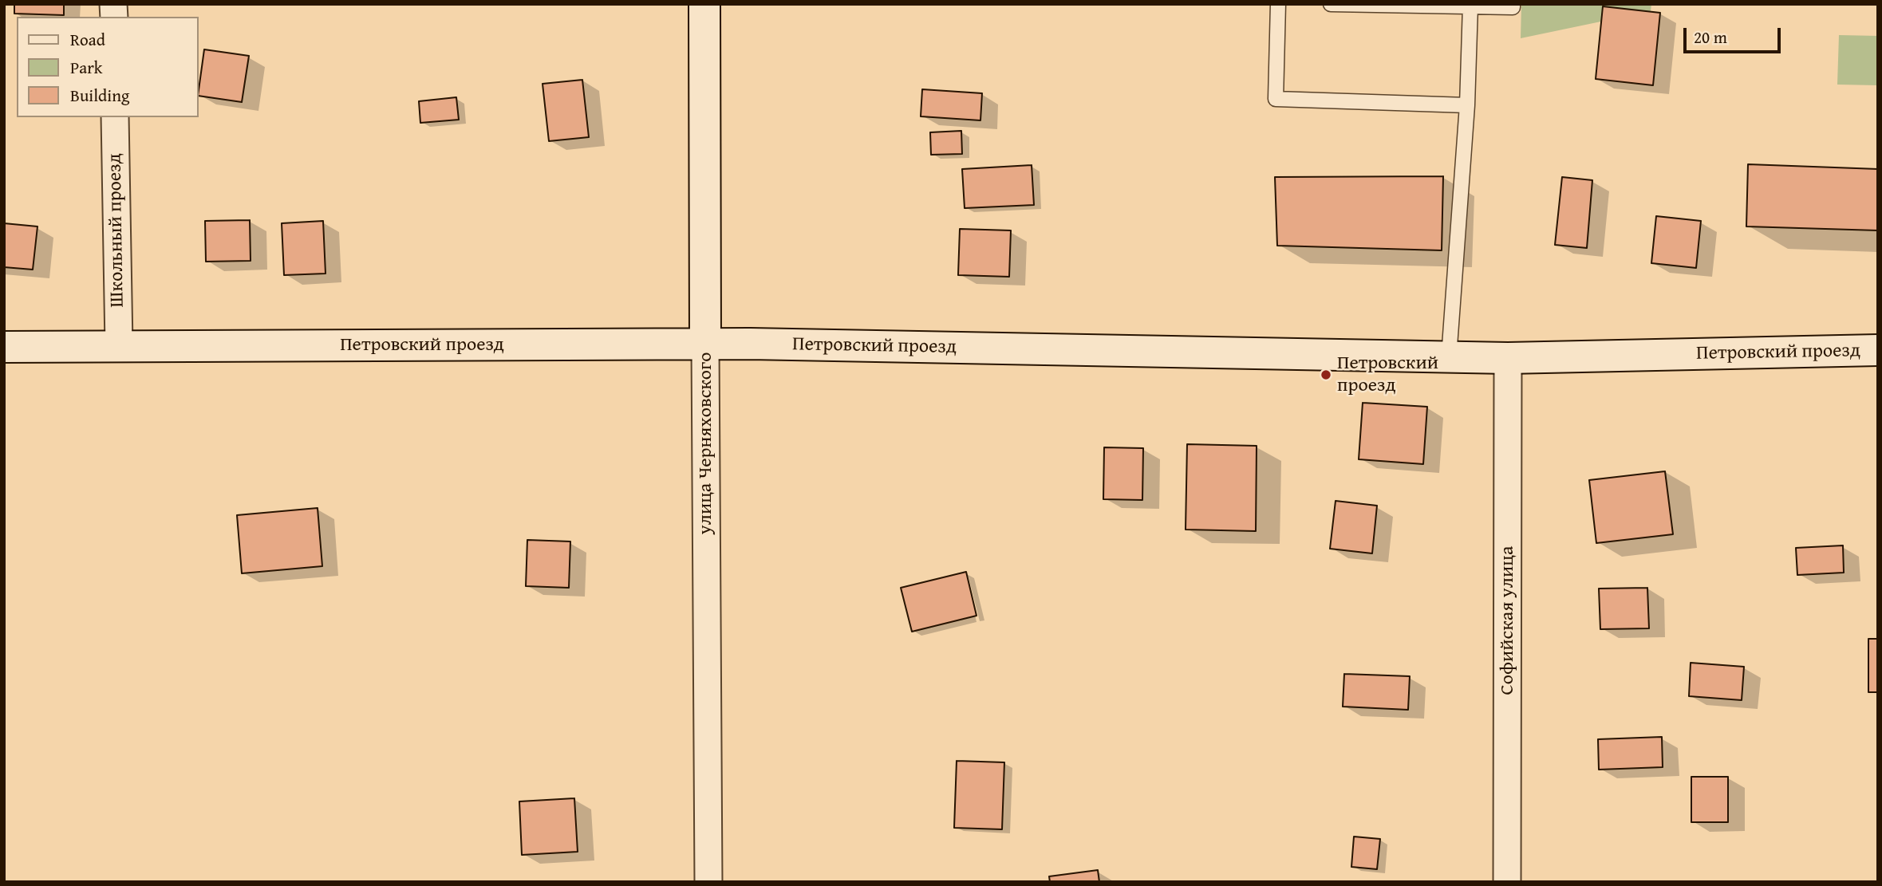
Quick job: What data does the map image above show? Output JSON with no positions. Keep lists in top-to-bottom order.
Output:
{
  "streets": {
    "street": [
      "Школьный проезд",
      "Петровский проезд",
      "улица Черняховского",
      "Софийская улица"
    ]
  },
  "crossings": [
    ["Школьный проезд", "Петровский проезд"],
    ["Петровский проезд", "улица Черняховского"],
    ["Петровский проезд", "Софийская улица"]
  ],
  "places": ["Петровский проезд"],
  "legend": ["Road", "Park", "Building"],
  "scale_bar": "20 m"
}
